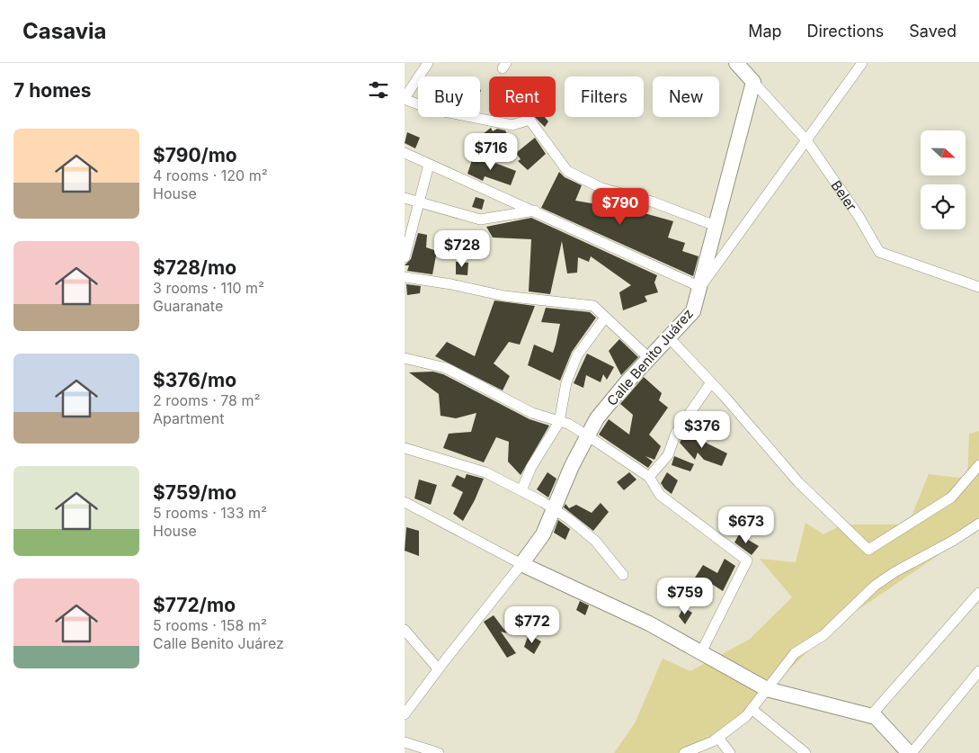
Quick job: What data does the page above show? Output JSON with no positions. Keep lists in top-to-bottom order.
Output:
{
  "streets": {
    "main road": ["Beler", "Calle Benito Juárez"]
  },
  "crossings": [
    ["Beler", "Calle Benito Juárez"]
  ],
  "north": "right",
  "page": {
    "header": "Casavia",
    "nav": ["Map", "Directions", "Saved"],
    "heading": "7 homes",
    "chip": [
      "Buy",
      "Rent",
      "Filters",
      "New"
    ],
    "list": [
      {
        "name": "$790/mo",
        "note": "4 rooms · 120 m² · House"
      },
      {
        "name": "$728/mo",
        "note": "3 rooms · 110 m² · Guaranate"
      },
      {
        "name": "$376/mo",
        "note": "2 rooms · 78 m² · Apartment"
      },
      {
        "name": "$759/mo",
        "note": "5 rooms · 133 m² · House"
      },
      {
        "name": "$772/mo",
        "note": "5 rooms · 158 m² · Calle Benito Juárez"
      }
    ],
    "price": [
      "$716",
      "$790",
      "$728",
      "$376",
      "$673",
      "$759",
      "$772"
    ]
  }
}
